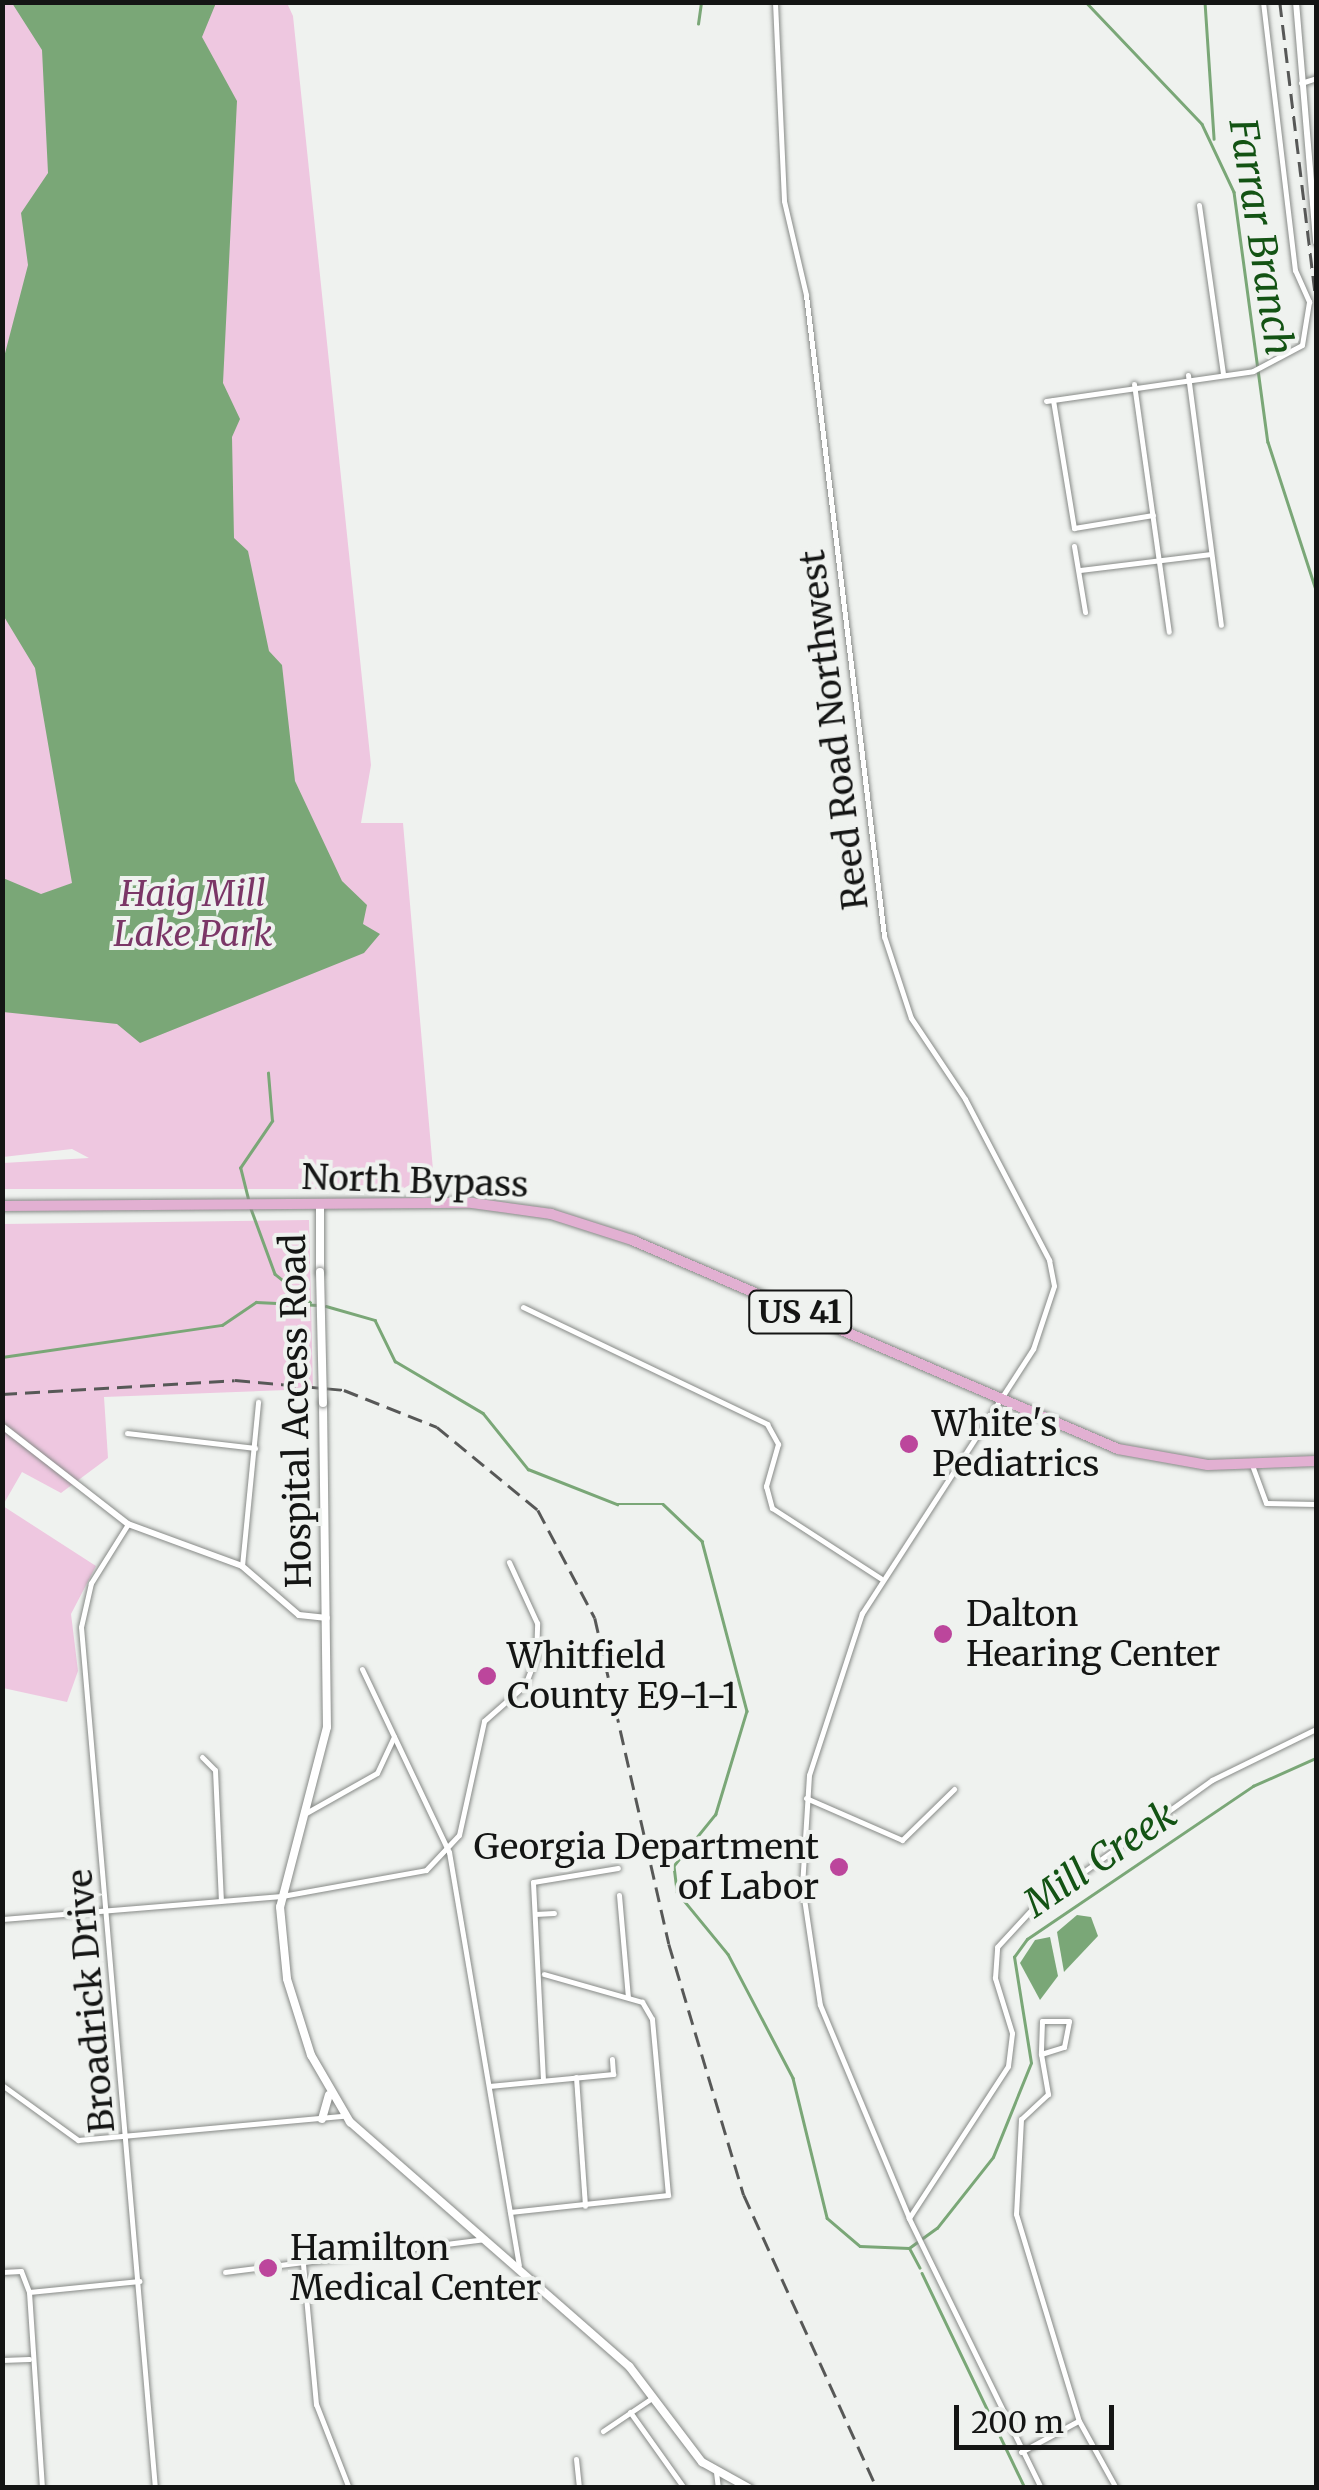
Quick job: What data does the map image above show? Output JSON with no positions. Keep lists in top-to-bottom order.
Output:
{
  "streets": {
    "highway": ["North Bypass", "US 41"],
    "main road": ["Hospital Access Road"],
    "street": ["Reed Road Northwest", "Broadrick Drive"]
  },
  "crossings": [
    ["Reed Road Northwest", "North Bypass"],
    ["North Bypass", "Hospital Access Road"]
  ],
  "water": ["Farrar Branch", "Mill Creek"],
  "parks": ["Haig Mill Lake Park"],
  "places": [
    "White's Pediatrics",
    "Dalton Hearing Center",
    "Whitfield County E9-1-1",
    "Georgia Department of Labor",
    "Hamilton Medical Center"
  ],
  "scale_bar": "200 m"
}
